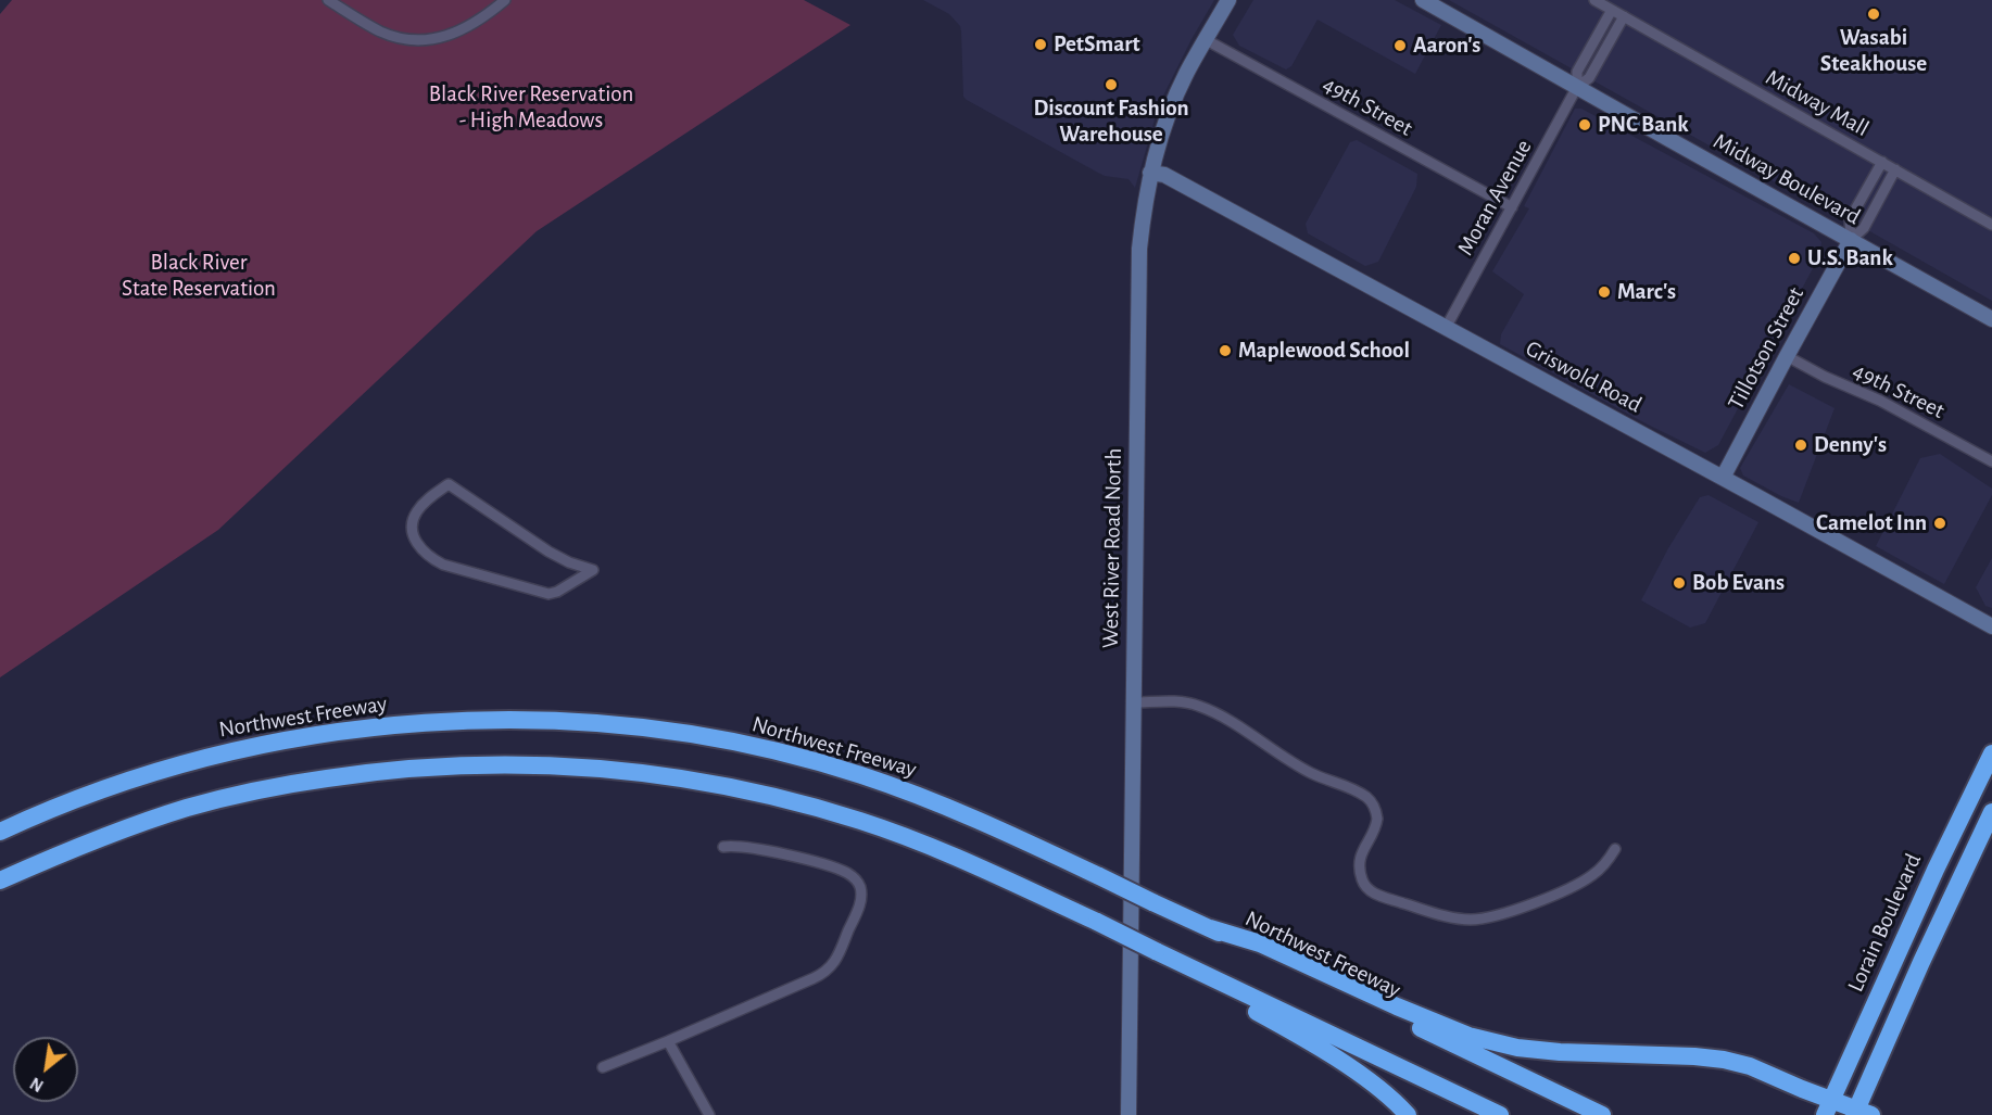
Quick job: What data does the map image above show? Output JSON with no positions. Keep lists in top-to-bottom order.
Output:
{
  "streets": {
    "highway": ["Northwest Freeway", "Lorain Boulevard"],
    "street": [
      "Midway Mall",
      "49th Street",
      "Midway Boulevard",
      "Moran Avenue",
      "Tillotson Street",
      "Griswold Road",
      "West River Road North"
    ]
  },
  "crossings": [
    ["Midway Mall", "Moran Avenue"],
    ["Midway Mall", "Tillotson Street"],
    ["49th Street", "Moran Avenue"],
    ["49th Street", "Tillotson Street"],
    ["49th Street", "West River Road North"],
    ["Midway Boulevard", "Moran Avenue"],
    ["Midway Boulevard", "Tillotson Street"],
    ["Moran Avenue", "Griswold Road"],
    ["Tillotson Street", "Griswold Road"],
    ["Griswold Road", "West River Road North"]
  ],
  "parks": ["Black River Reservation - High Meadows", "Black River State Reservation"],
  "places": [
    "Wasabi Steakhouse",
    "PetSmart",
    "Aaron's",
    "Discount Fashion Warehouse",
    "PNC Bank",
    "U.S. Bank",
    "Marc's",
    "Maplewood School",
    "Denny's",
    "Camelot Inn",
    "Bob Evans"
  ],
  "north": "bottom left"
}
